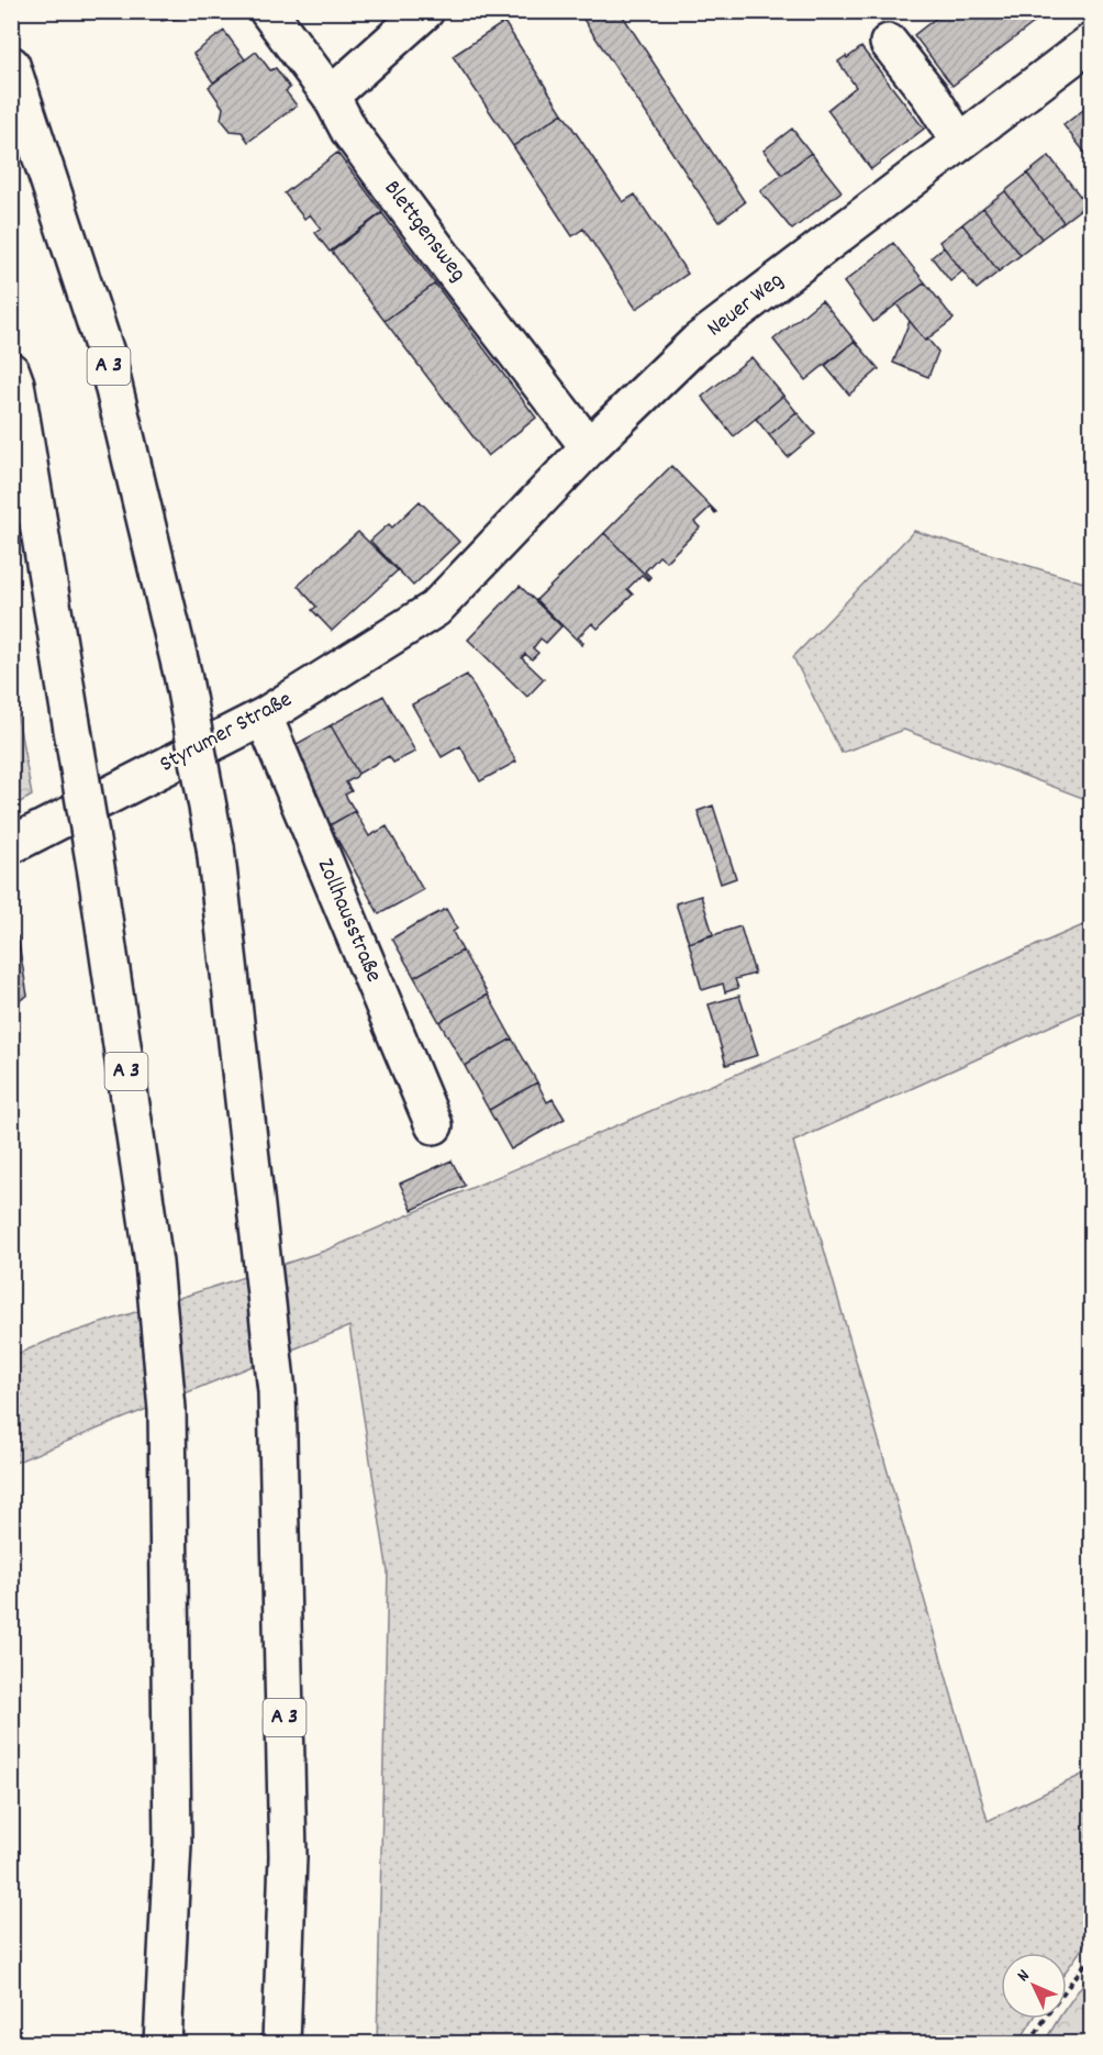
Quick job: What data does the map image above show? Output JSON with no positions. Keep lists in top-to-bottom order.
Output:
{
  "streets": {
    "main road": [
      "Blettgensweg",
      "Neuer Weg",
      "A 3",
      "Styrumer Straße",
      "Zollhausstraße"
    ]
  },
  "crossings": [
    ["Blettgensweg", "Neuer Weg"],
    ["Neuer Weg", "Styrumer Straße"],
    ["Styrumer Straße", "Zollhausstraße"]
  ],
  "north": "top left"
}
